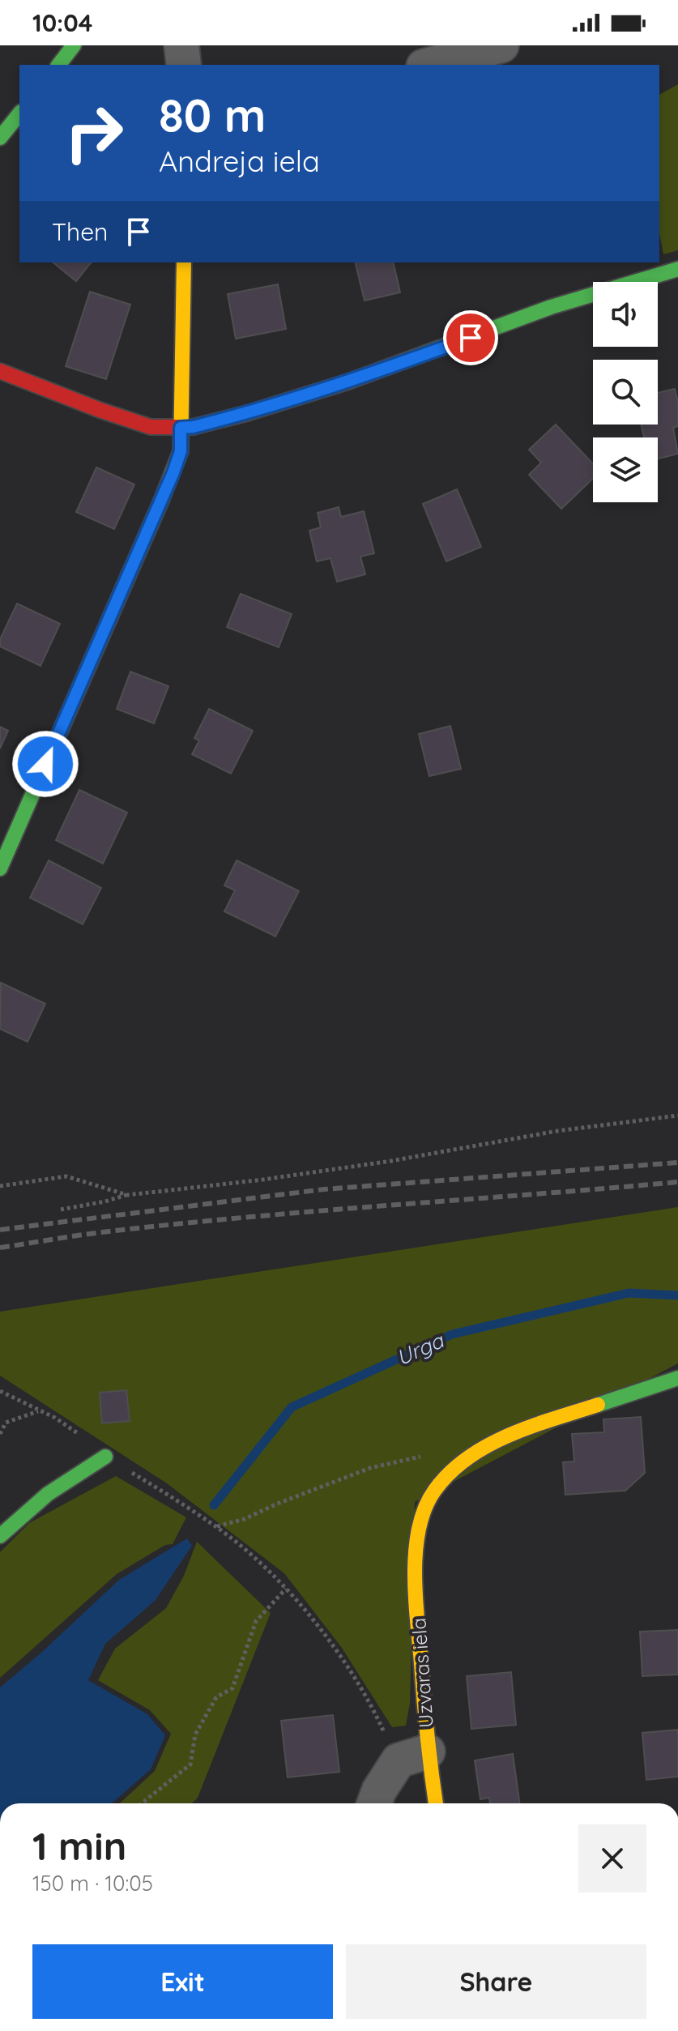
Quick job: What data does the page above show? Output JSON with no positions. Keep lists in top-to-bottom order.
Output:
{
  "streets": {
    "street": ["Uzvaras iela"]
  },
  "water": ["Urga"],
  "page": {
    "status": "10:04",
    "turn": ["80 m", "Andreja iela"],
    "then": "Then",
    "heading": ["1 min", "150 m · 10:05"],
    "buttons": ["Exit", "Share"]
  }
}
